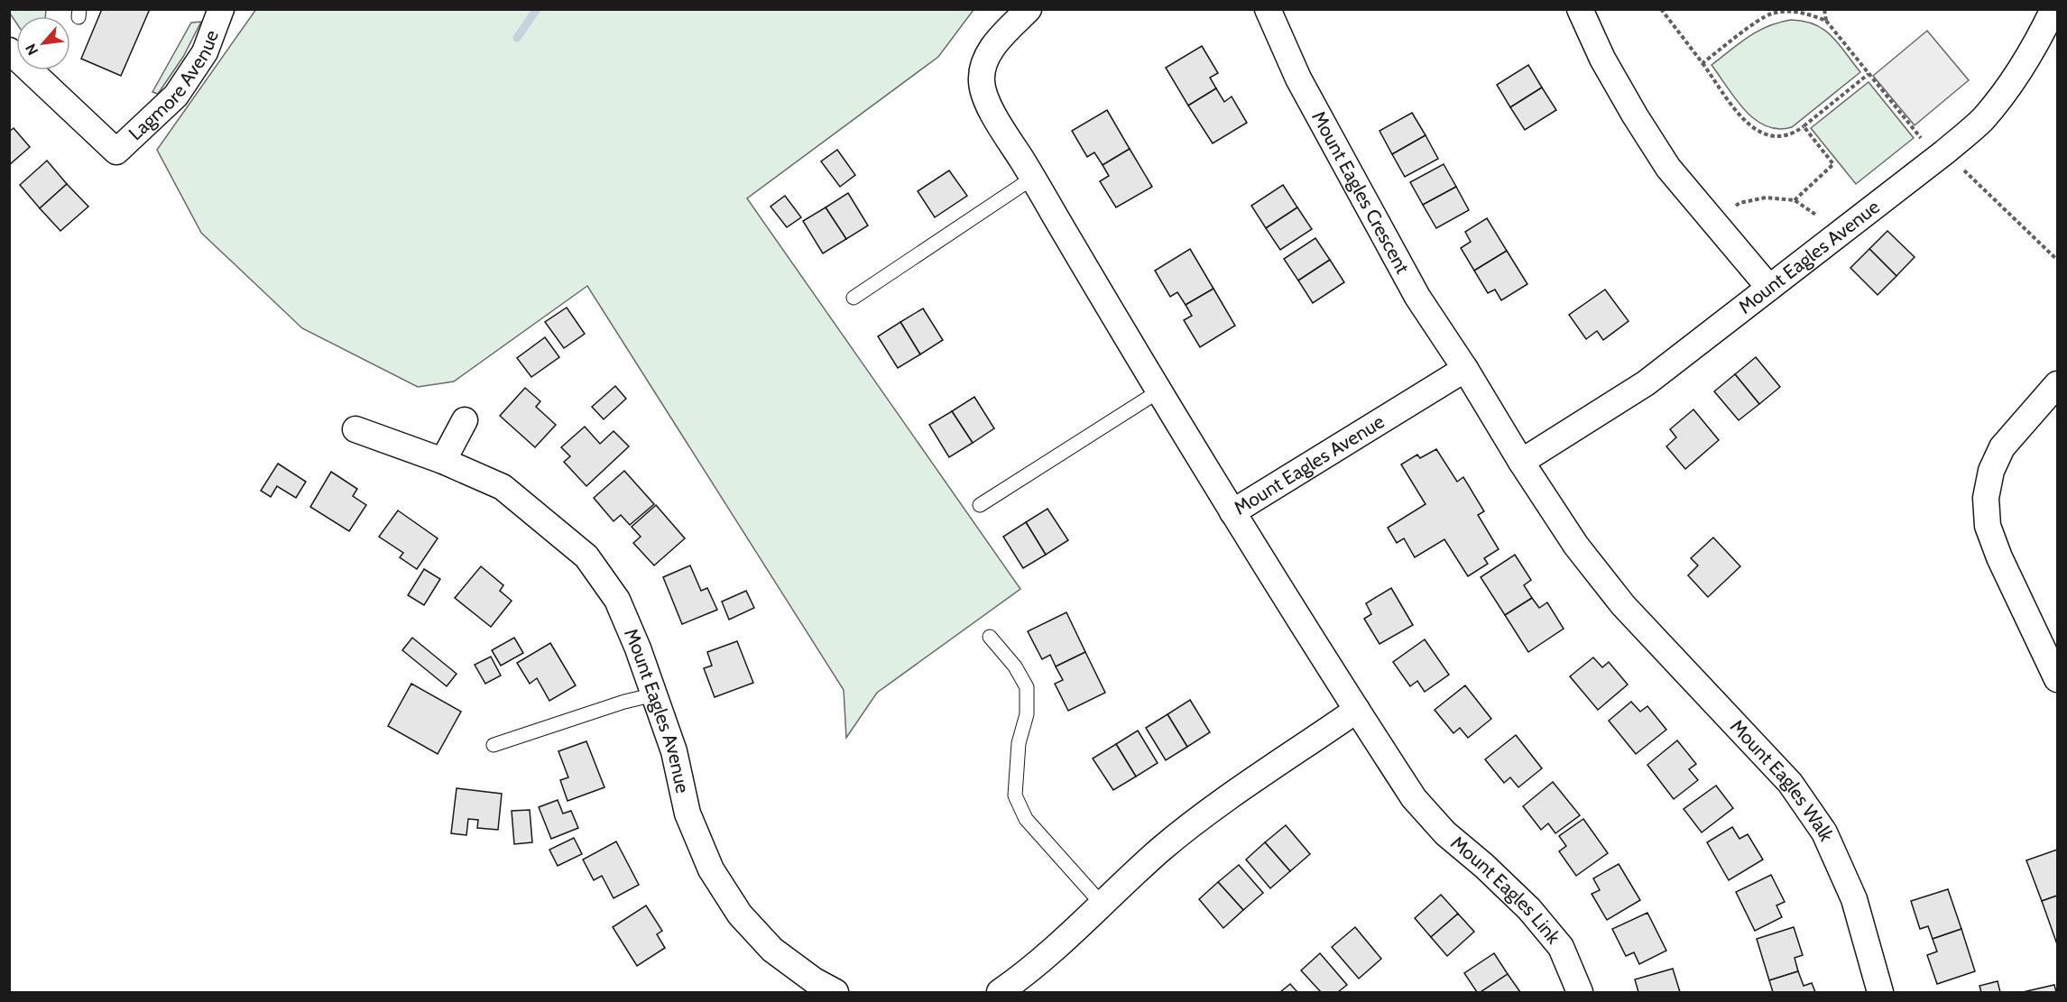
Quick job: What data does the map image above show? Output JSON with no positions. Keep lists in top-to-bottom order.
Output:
{
  "streets": {
    "street": [
      "Lagmore Avenue",
      "Mount Eagles Crescent",
      "Mount Eagles Avenue",
      "Mount Eagles Walk",
      "Mount Eagles Link"
    ]
  },
  "crossings": [
    ["Mount Eagles Crescent", "Mount Eagles Avenue"],
    ["Mount Eagles Avenue", "Mount Eagles Walk"],
    ["Mount Eagles Avenue", "Mount Eagles Link"]
  ],
  "north": "bottom left"
}
